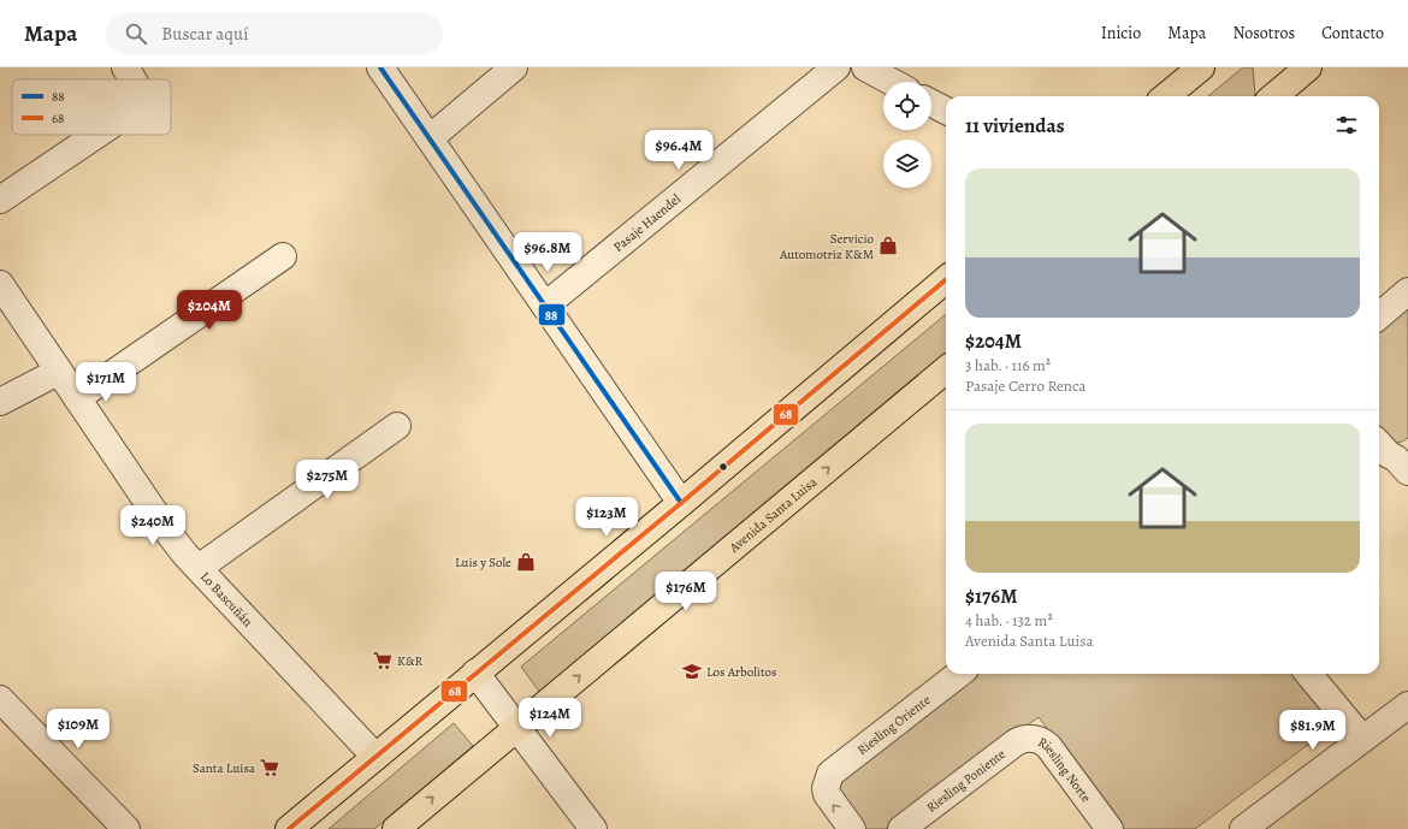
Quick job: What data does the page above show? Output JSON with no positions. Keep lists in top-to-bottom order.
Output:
{
  "streets": {
    "main road": ["Avenida Santa Luisa"],
    "street": [
      "Pasaje Haendel",
      "Lo Bascuñán",
      "Riesling Oriente",
      "Riesling Norte",
      "Riesling Poniente"
    ]
  },
  "crossings": [
    ["Riesling Norte", "Riesling Poniente"]
  ],
  "one_way": ["Riesling Oriente"],
  "places": {
    "shop": ["Servicio Automotriz K&M", "Luis y Sole"],
    "supermarket": ["K&R", "Santa Luisa"],
    "school or university": ["Los Arbolitos"]
  },
  "lines": ["transit line 88", "transit line 68"],
  "legend": ["88", "68"],
  "page": {
    "header": "Mapa",
    "search": "Buscar aquí",
    "nav": [
      "Inicio",
      "Mapa",
      "Nosotros",
      "Contacto"
    ],
    "heading": "11 viviendas",
    "price": [
      "$96.4M",
      "$96.8M",
      "$204M",
      "$171M",
      "$275M",
      "$123M",
      "$240M",
      "$176M",
      "$124M",
      "$109M",
      "$81.9M"
    ],
    "list": [
      {
        "name": "$204M",
        "note": "3 hab. · 116 m² · Pasaje Cerro Renca"
      },
      {
        "name": "$176M",
        "note": "4 hab. · 132 m² · Avenida Santa Luisa"
      }
    ]
  }
}
